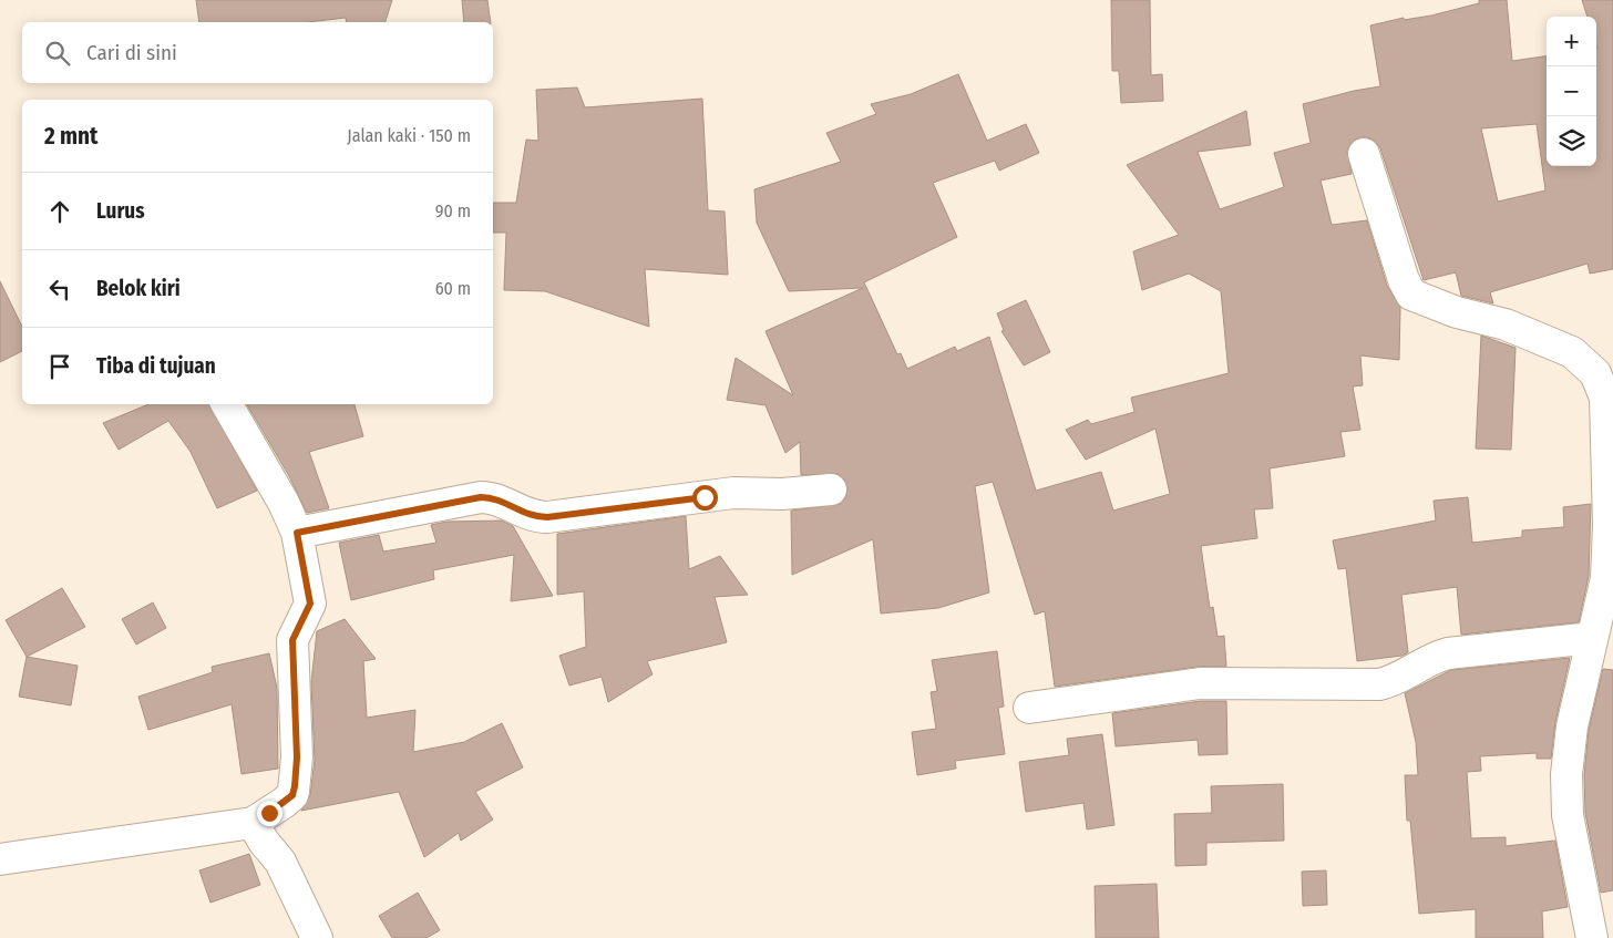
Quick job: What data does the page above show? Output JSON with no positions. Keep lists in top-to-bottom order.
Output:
{
  "page": {
    "map_buttons": ["+", "−"],
    "search": "Cari di sini",
    "heading": ["2 mnt", "Jalan kaki · 150 m"],
    "list": [
      ["Lurus", "90 m"],
      ["Belok kiri", "60 m"],
      "Tiba di tujuan"
    ]
  }
}
